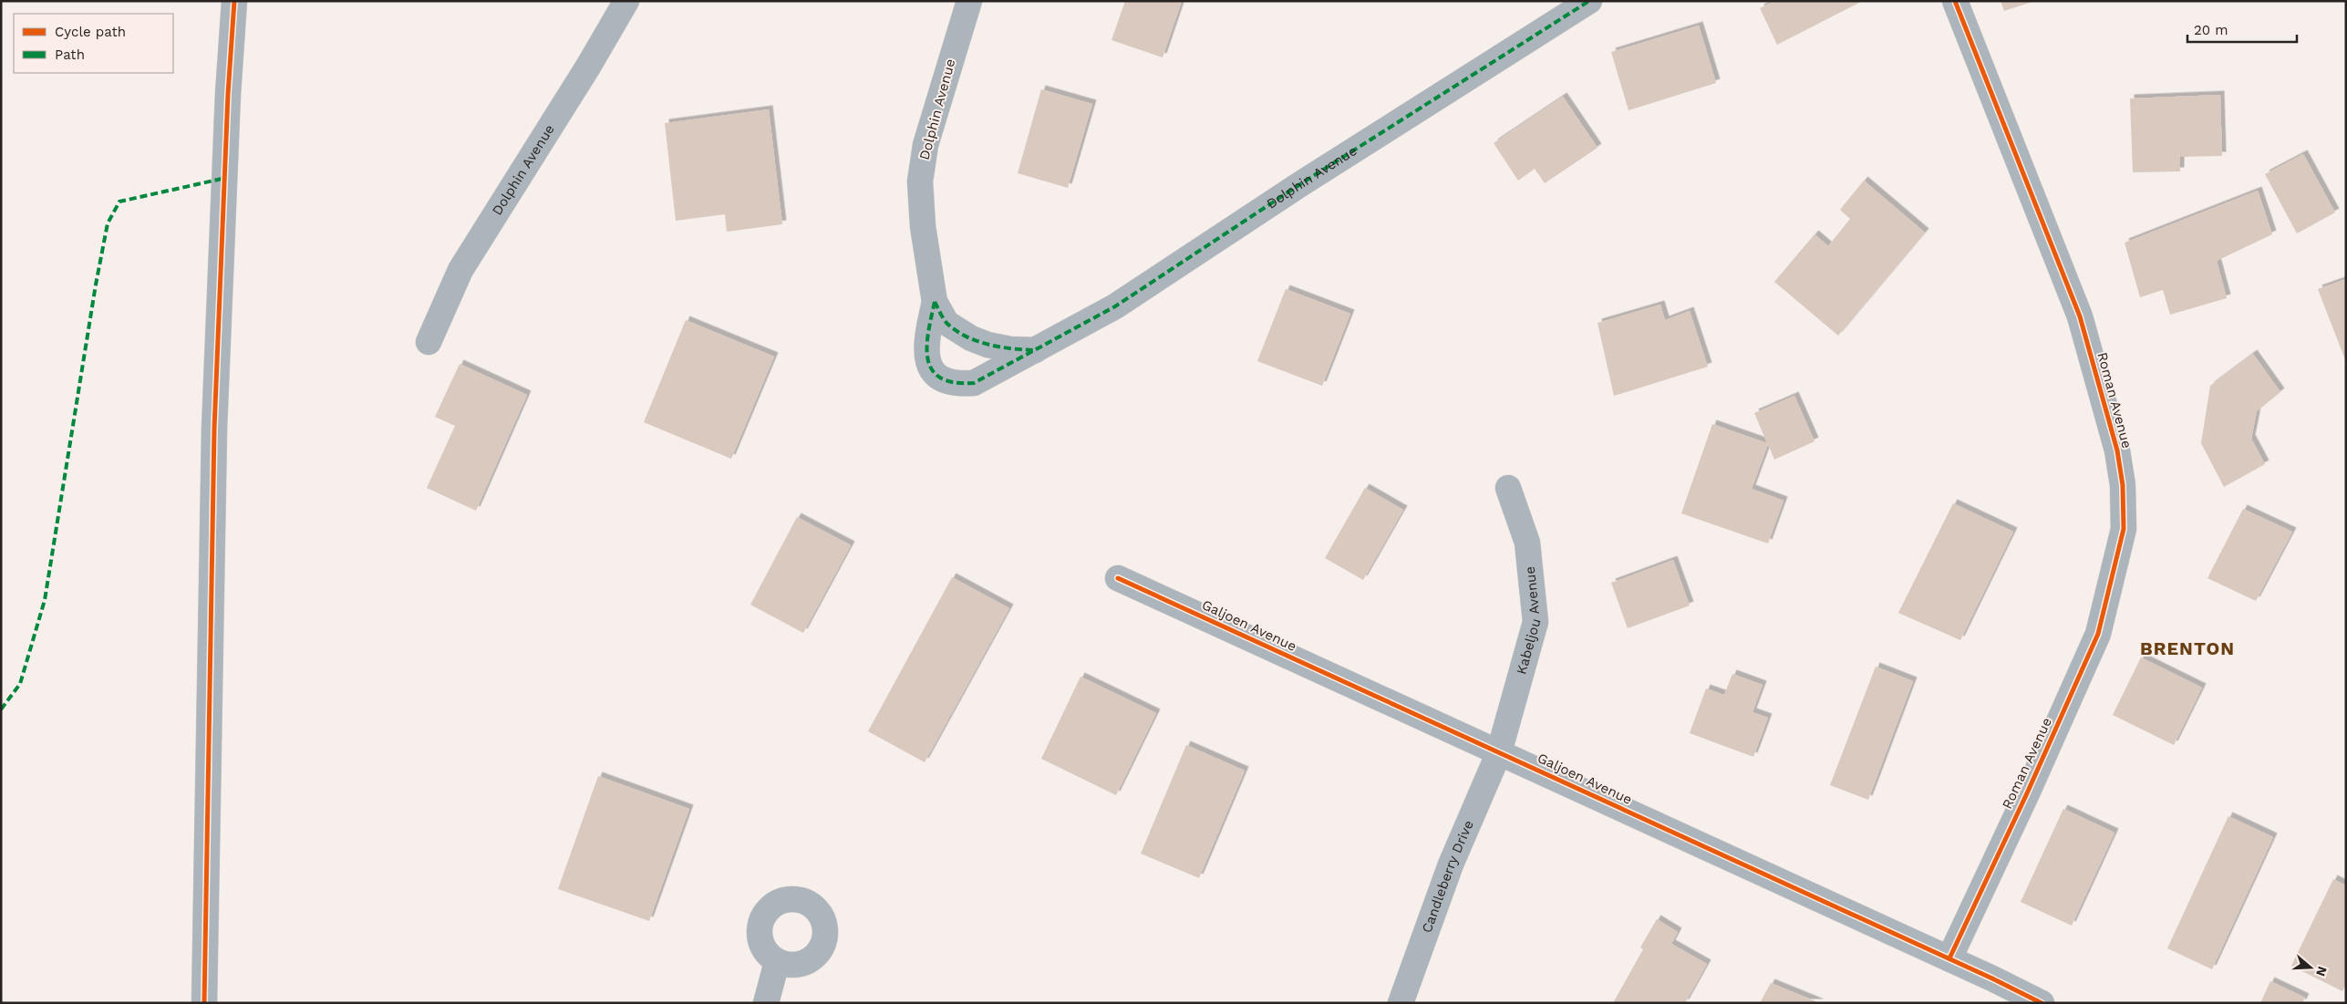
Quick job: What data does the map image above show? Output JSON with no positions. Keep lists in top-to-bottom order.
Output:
{
  "streets": {
    "street": [
      "Dolphin Avenue",
      "Roman Avenue",
      "Kabeljou Avenue",
      "Galjoen Avenue",
      "Candleberry Drive"
    ]
  },
  "crossings": [
    ["Roman Avenue", "Galjoen Avenue"],
    ["Kabeljou Avenue", "Galjoen Avenue"],
    ["Kabeljou Avenue", "Candleberry Drive"],
    ["Galjoen Avenue", "Candleberry Drive"]
  ],
  "districts": ["BRENTON"],
  "legend": ["Cycle path", "Path"],
  "scale_bar": "20 m",
  "north": "right"
}
